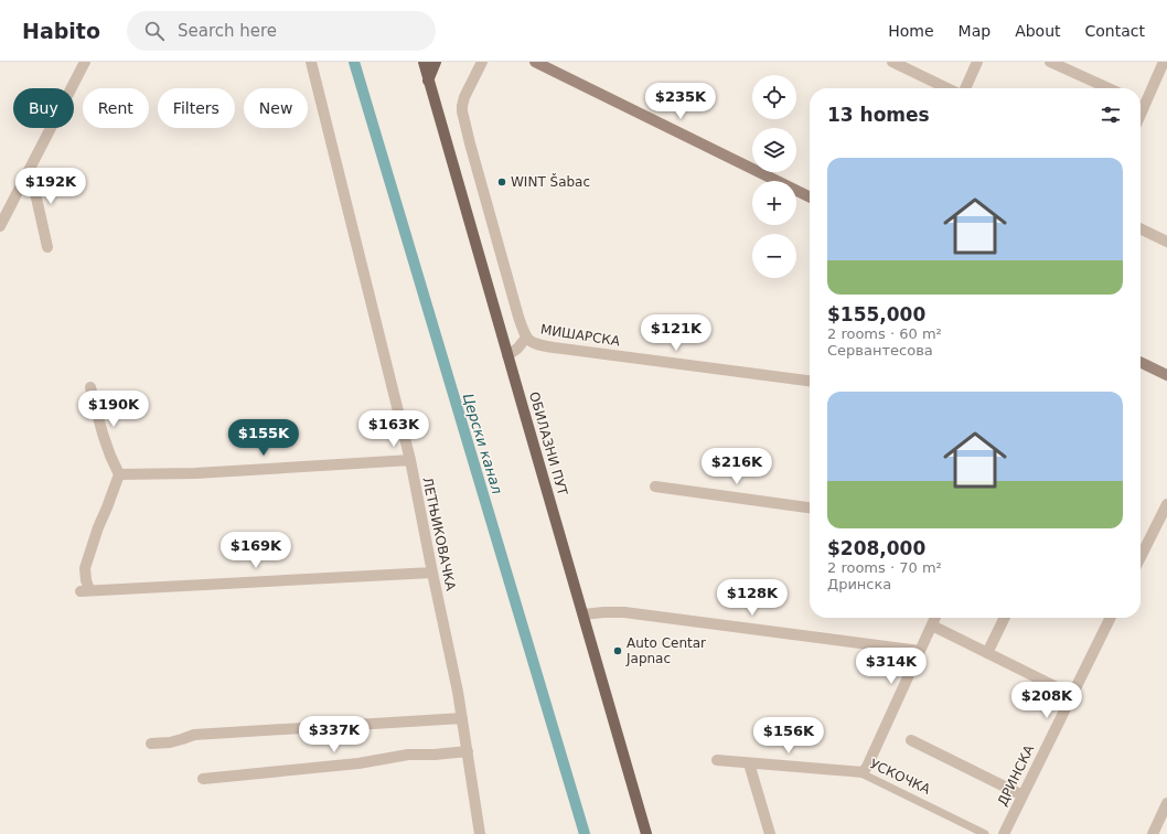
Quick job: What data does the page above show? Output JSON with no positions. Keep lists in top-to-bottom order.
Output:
{
  "streets": {
    "main road": ["ОБИЛАЗНИ ПУТ"],
    "street": [
      "МИШАРСКА",
      "ЛЕТЊИКОВАЧКА",
      "ДРИНСКА",
      "УСКОЧКА"
    ]
  },
  "water": ["Церски канал"],
  "places": ["WINT Šabac", "Auto Centar Japnac"],
  "page": {
    "header": "Habito",
    "search": "Search here",
    "nav": [
      "Home",
      "Map",
      "About",
      "Contact"
    ],
    "map_buttons": ["+", "−"],
    "price": [
      "$235K",
      "$192K",
      "$121K",
      "$190K",
      "$163K",
      "$155K",
      "$216K",
      "$169K",
      "$128K",
      "$314K",
      "$208K",
      "$337K",
      "$156K"
    ],
    "chip": [
      "Buy",
      "Rent",
      "Filters",
      "New"
    ],
    "heading": "13 homes",
    "list": [
      {
        "name": "$155,000",
        "note": "2 rooms · 60 m² · Сервантесова"
      },
      {
        "name": "$208,000",
        "note": "2 rooms · 70 m² · Дринска"
      }
    ]
  }
}
